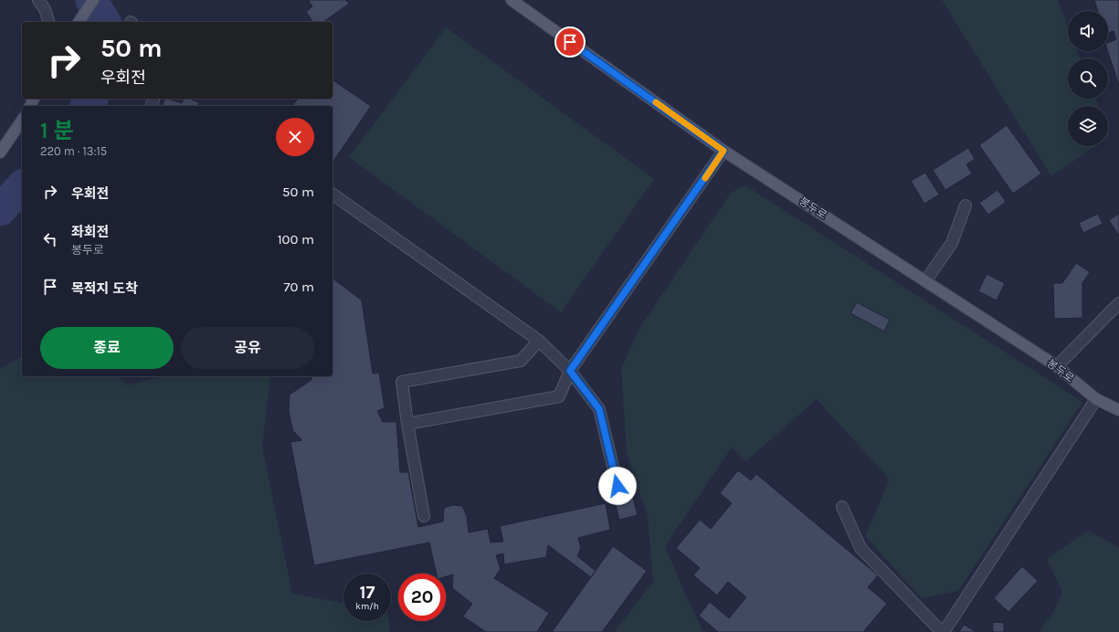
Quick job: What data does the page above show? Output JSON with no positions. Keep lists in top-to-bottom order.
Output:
{
  "streets": {
    "main road": ["봉두로"]
  },
  "page": {
    "turn": ["50 m", "우회전"],
    "heading": ["1 분", "220 m · 13:15"],
    "list": [
      {
        "name": "우회전",
        "value": "50 m"
      },
      {
        "name": "좌회전",
        "note": "봉두로",
        "value": "100 m"
      },
      {
        "name": "목적지 도착",
        "value": "70 m"
      }
    ],
    "buttons": ["종료", "공유"],
    "speed": "17 km/h",
    "limit": "20"
  }
}
